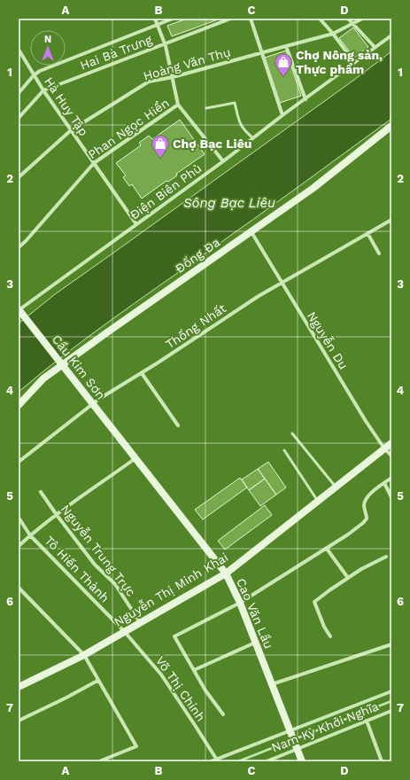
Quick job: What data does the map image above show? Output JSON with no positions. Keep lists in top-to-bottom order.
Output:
{
  "streets": {
    "main road": [
      "Đống Đa",
      "Cầu Kim Sơn",
      "Nguyễn Thị Minh Khai",
      "Cao Văn Lầu"
    ],
    "street": [
      "Hai Bà Trưng",
      "Hoàng Văn Thụ",
      "Hà Huy Tập",
      "Phan Ngọc Hiển",
      "Điện Biên Phủ",
      "Thống Nhất",
      "Nguyễn Du",
      "Nguyễn Trung Trực",
      "Tô Hiến Thành",
      "Võ Thị Chính",
      "Nam Kỳ Khởi Nghĩa"
    ]
  },
  "crossings": [
    ["Hai Bà Trưng", "Hà Huy Tập"],
    ["Hoàng Văn Thụ", "Hà Huy Tập"],
    ["Hà Huy Tập", "Phan Ngọc Hiển"],
    ["Hà Huy Tập", "Điện Biên Phủ"],
    ["Điện Biên Phủ", "Cầu Kim Sơn"],
    ["Đống Đa", "Nguyễn Du"],
    ["Thống Nhất", "Nguyễn Du"],
    ["Nguyễn Du", "Nguyễn Thị Minh Khai"],
    ["Cầu Kim Sơn", "Cao Văn Lầu"],
    ["Nguyễn Trung Trực", "Nguyễn Thị Minh Khai"],
    ["Tô Hiến Thành", "Nguyễn Thị Minh Khai"],
    ["Tô Hiến Thành", "Võ Thị Chính"],
    ["Nguyễn Thị Minh Khai", "Cao Văn Lầu"],
    ["Nguyễn Thị Minh Khai", "Võ Thị Chính"],
    ["Cao Văn Lầu", "Nam Kỳ Khởi Nghĩa"]
  ],
  "water": ["Sông Bạc Liêu"],
  "places": {
    "shop": ["Chợ Nông sản, Thực phẩm", "Chợ Bạc Liêu"]
  },
  "north": "top",
  "grid": {
    "columns": [
      "A",
      "B",
      "C",
      "D"
    ],
    "rows": [
      "1",
      "2",
      "3",
      "4",
      "5",
      "6",
      "7"
    ]
  }
}
